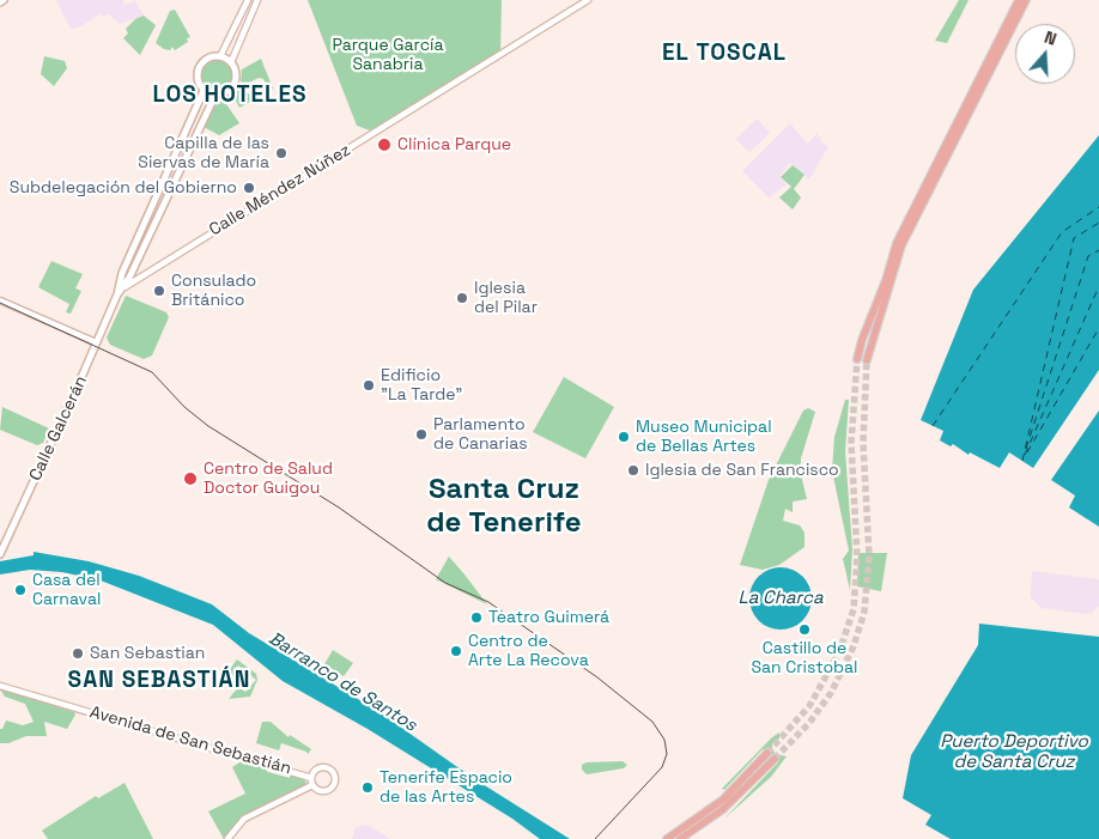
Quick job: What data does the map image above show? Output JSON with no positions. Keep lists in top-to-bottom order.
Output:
{
  "streets": {
    "main road": ["Calle Galcerán"],
    "street": ["Calle Méndez Núñez", "Avenida de San Sebastián"]
  },
  "districts": [
    "EL TOSCAL",
    "LOS HOTELES",
    "Santa Cruz de Tenerife",
    "SAN SEBASTIÁN"
  ],
  "water": ["La Charca", "Barranco de Santos", "Puerto Deportivo de Santa Cruz"],
  "parks": ["Parque García Sanabria"],
  "places": [
    "Clínica Parque",
    "Capilla de las Siervas de María",
    "Subdelegación del Gobierno",
    "Consulado Británico",
    "Iglesia del Pilar",
    "Edificio \"La Tarde\"",
    "Parlamento de Canarias",
    "Museo Municipal de Bellas Artes",
    "Iglesia de San Francisco",
    "Centro de Salud Doctor Guigou",
    "Casa del Carnaval",
    "Teatro Guimerá",
    "Castillo de San Cristobal",
    "Centro de Arte La Recova",
    "San Sebastian",
    "Tenerife Espacio de las Artes"
  ],
  "north": "top"
}
